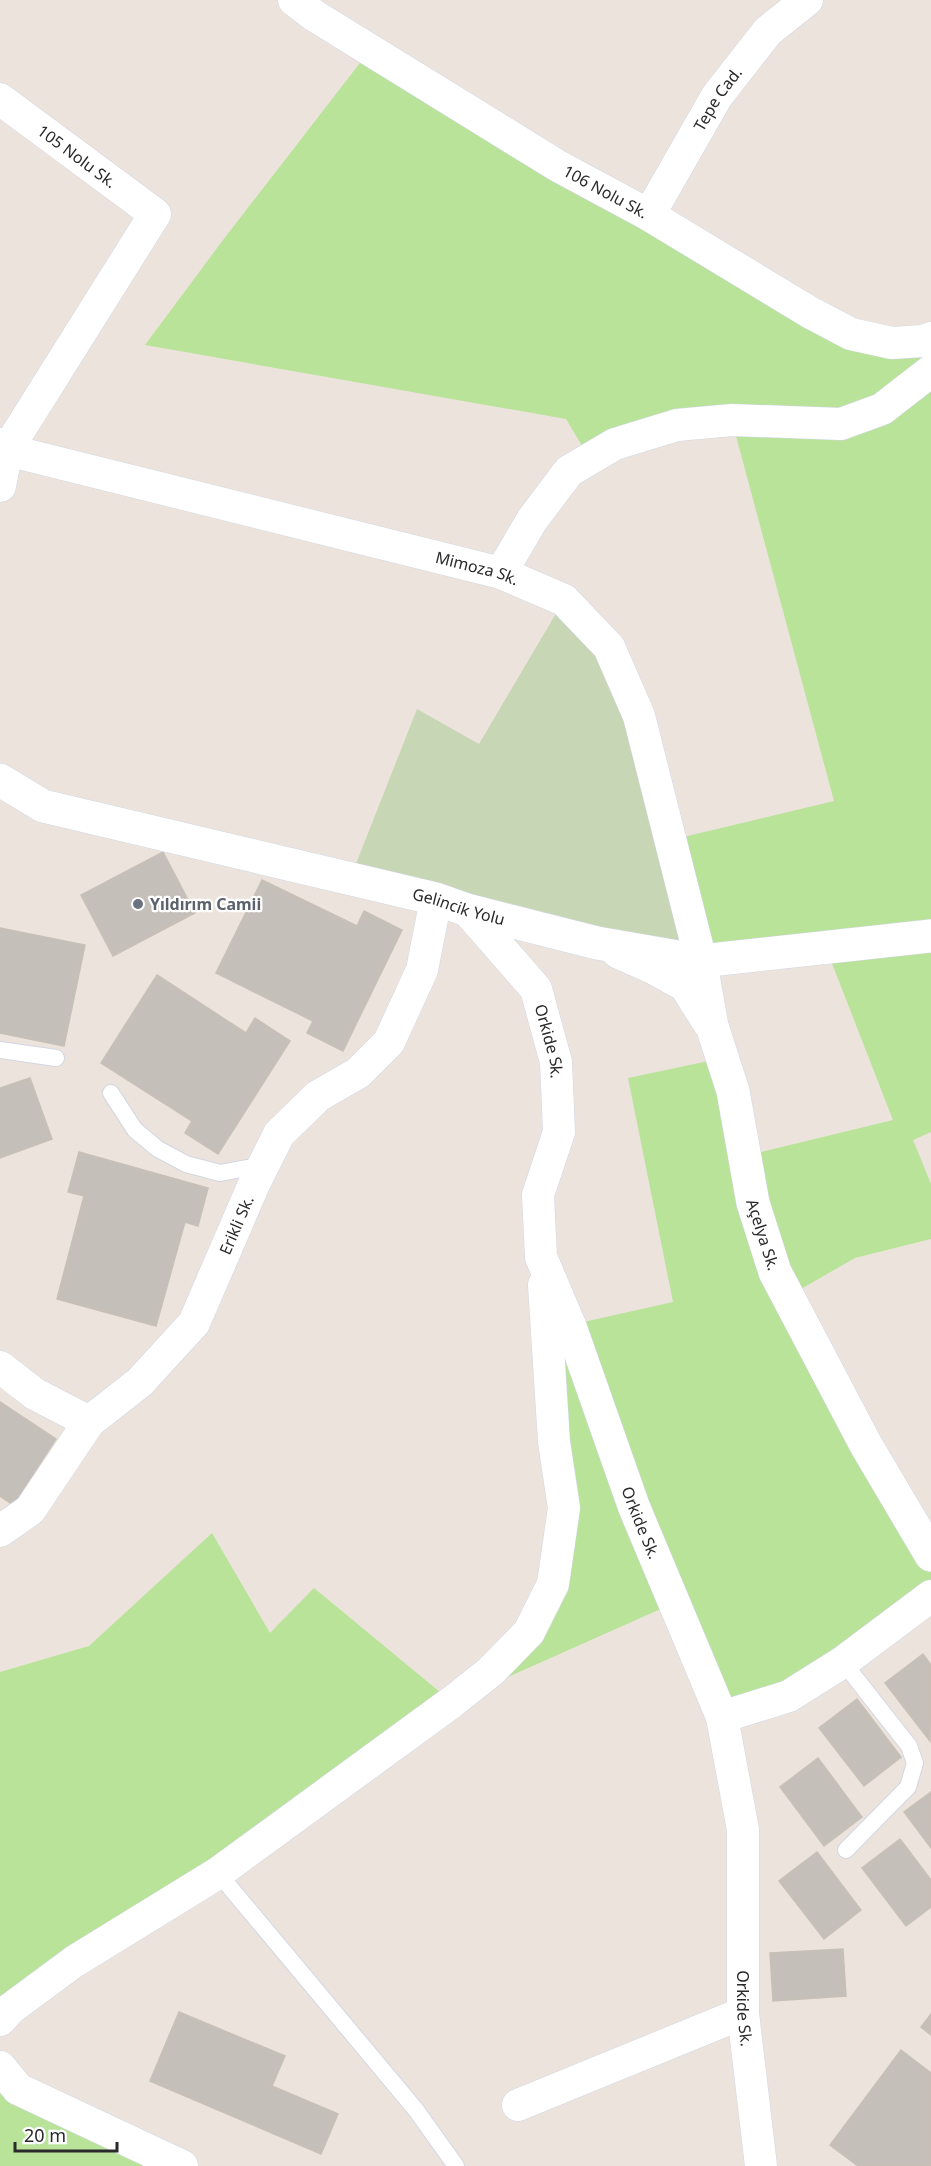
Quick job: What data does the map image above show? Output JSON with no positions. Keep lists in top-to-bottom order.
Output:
{
  "streets": {
    "main road": ["Gelincik Yolu", "Açelya Sk."],
    "street": [
      "Tepe Cad.",
      "105 Nolu Sk.",
      "106 Nolu Sk.",
      "Mimoza Sk.",
      "Orkide Sk.",
      "Erikli Sk."
    ]
  },
  "crossings": [
    ["Tepe Cad.", "106 Nolu Sk."],
    ["105 Nolu Sk.", "Mimoza Sk."],
    ["Mimoza Sk.", "Gelincik Yolu"],
    ["Mimoza Sk.", "Açelya Sk."],
    ["Gelincik Yolu", "Orkide Sk."],
    ["Gelincik Yolu", "Erikli Sk."],
    ["Gelincik Yolu", "Açelya Sk."]
  ],
  "places": ["Yıldırım Camii"],
  "scale_bar": "20 m"
}
